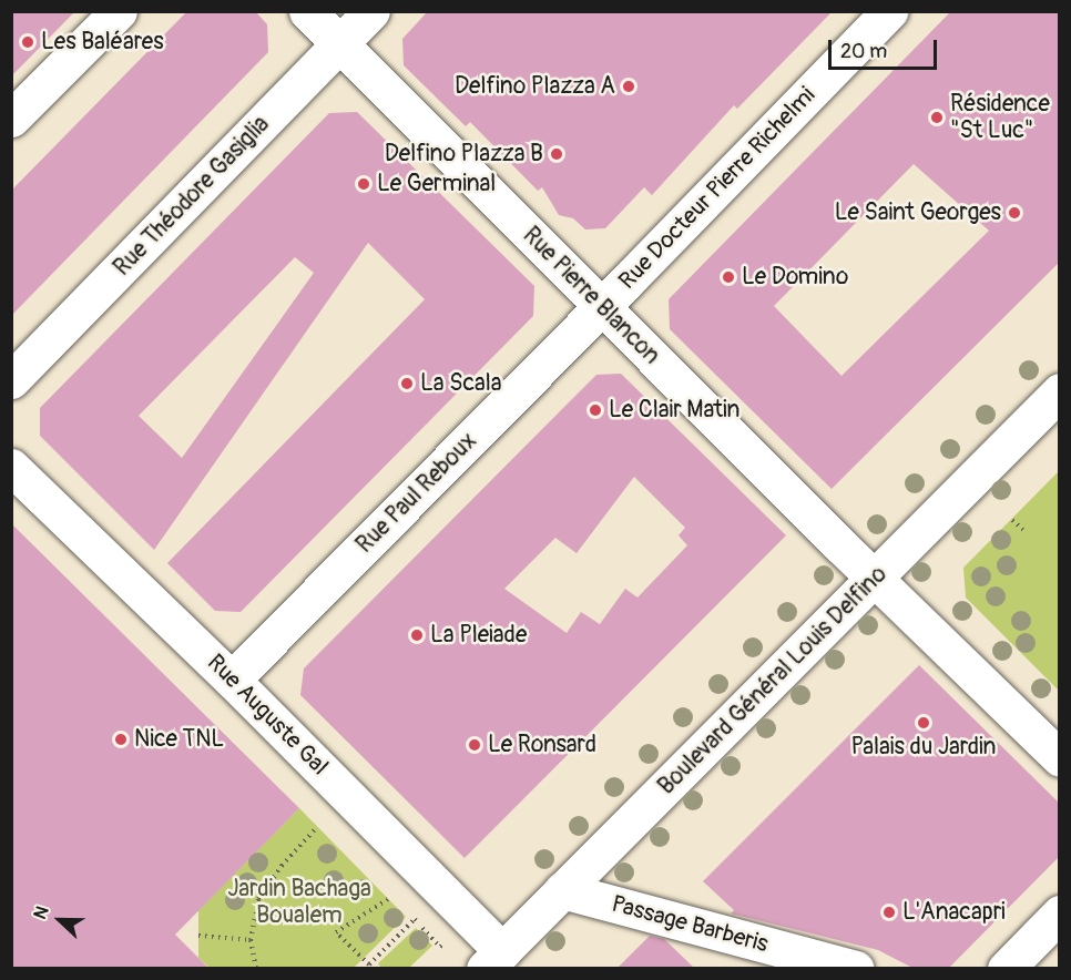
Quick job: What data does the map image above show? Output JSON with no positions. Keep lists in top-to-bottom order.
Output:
{
  "streets": {
    "street": [
      "Rue Docteur Pierre Richelmi",
      "Rue Théodore Gasiglia",
      "Rue Pierre Blancon",
      "Rue Paul Reboux",
      "Boulevard Général Louis Delfino",
      "Rue Auguste Gal",
      "Passage Barberis"
    ]
  },
  "crossings": [
    ["Rue Docteur Pierre Richelmi", "Rue Pierre Blancon"],
    ["Rue Docteur Pierre Richelmi", "Rue Paul Reboux"],
    ["Rue Théodore Gasiglia", "Rue Pierre Blancon"],
    ["Rue Pierre Blancon", "Rue Paul Reboux"],
    ["Rue Pierre Blancon", "Boulevard Général Louis Delfino"],
    ["Rue Paul Reboux", "Rue Auguste Gal"],
    ["Boulevard Général Louis Delfino", "Rue Auguste Gal"],
    ["Boulevard Général Louis Delfino", "Passage Barberis"]
  ],
  "parks": ["Jardin Bachaga Boualem"],
  "places": [
    "Les Baléares",
    "Delfino Plazza A",
    "Résidence \"St Luc\"",
    "Delfino Plazza B",
    "Le Germinal",
    "Le Saint Georges",
    "Le Domino",
    "La Scala",
    "Le Clair Matin",
    "La Pleiade",
    "Palais du Jardin",
    "Nice TNL",
    "Le Ronsard",
    "L'Anacapri"
  ],
  "scale_bar": "20 m",
  "north": "left"
}
